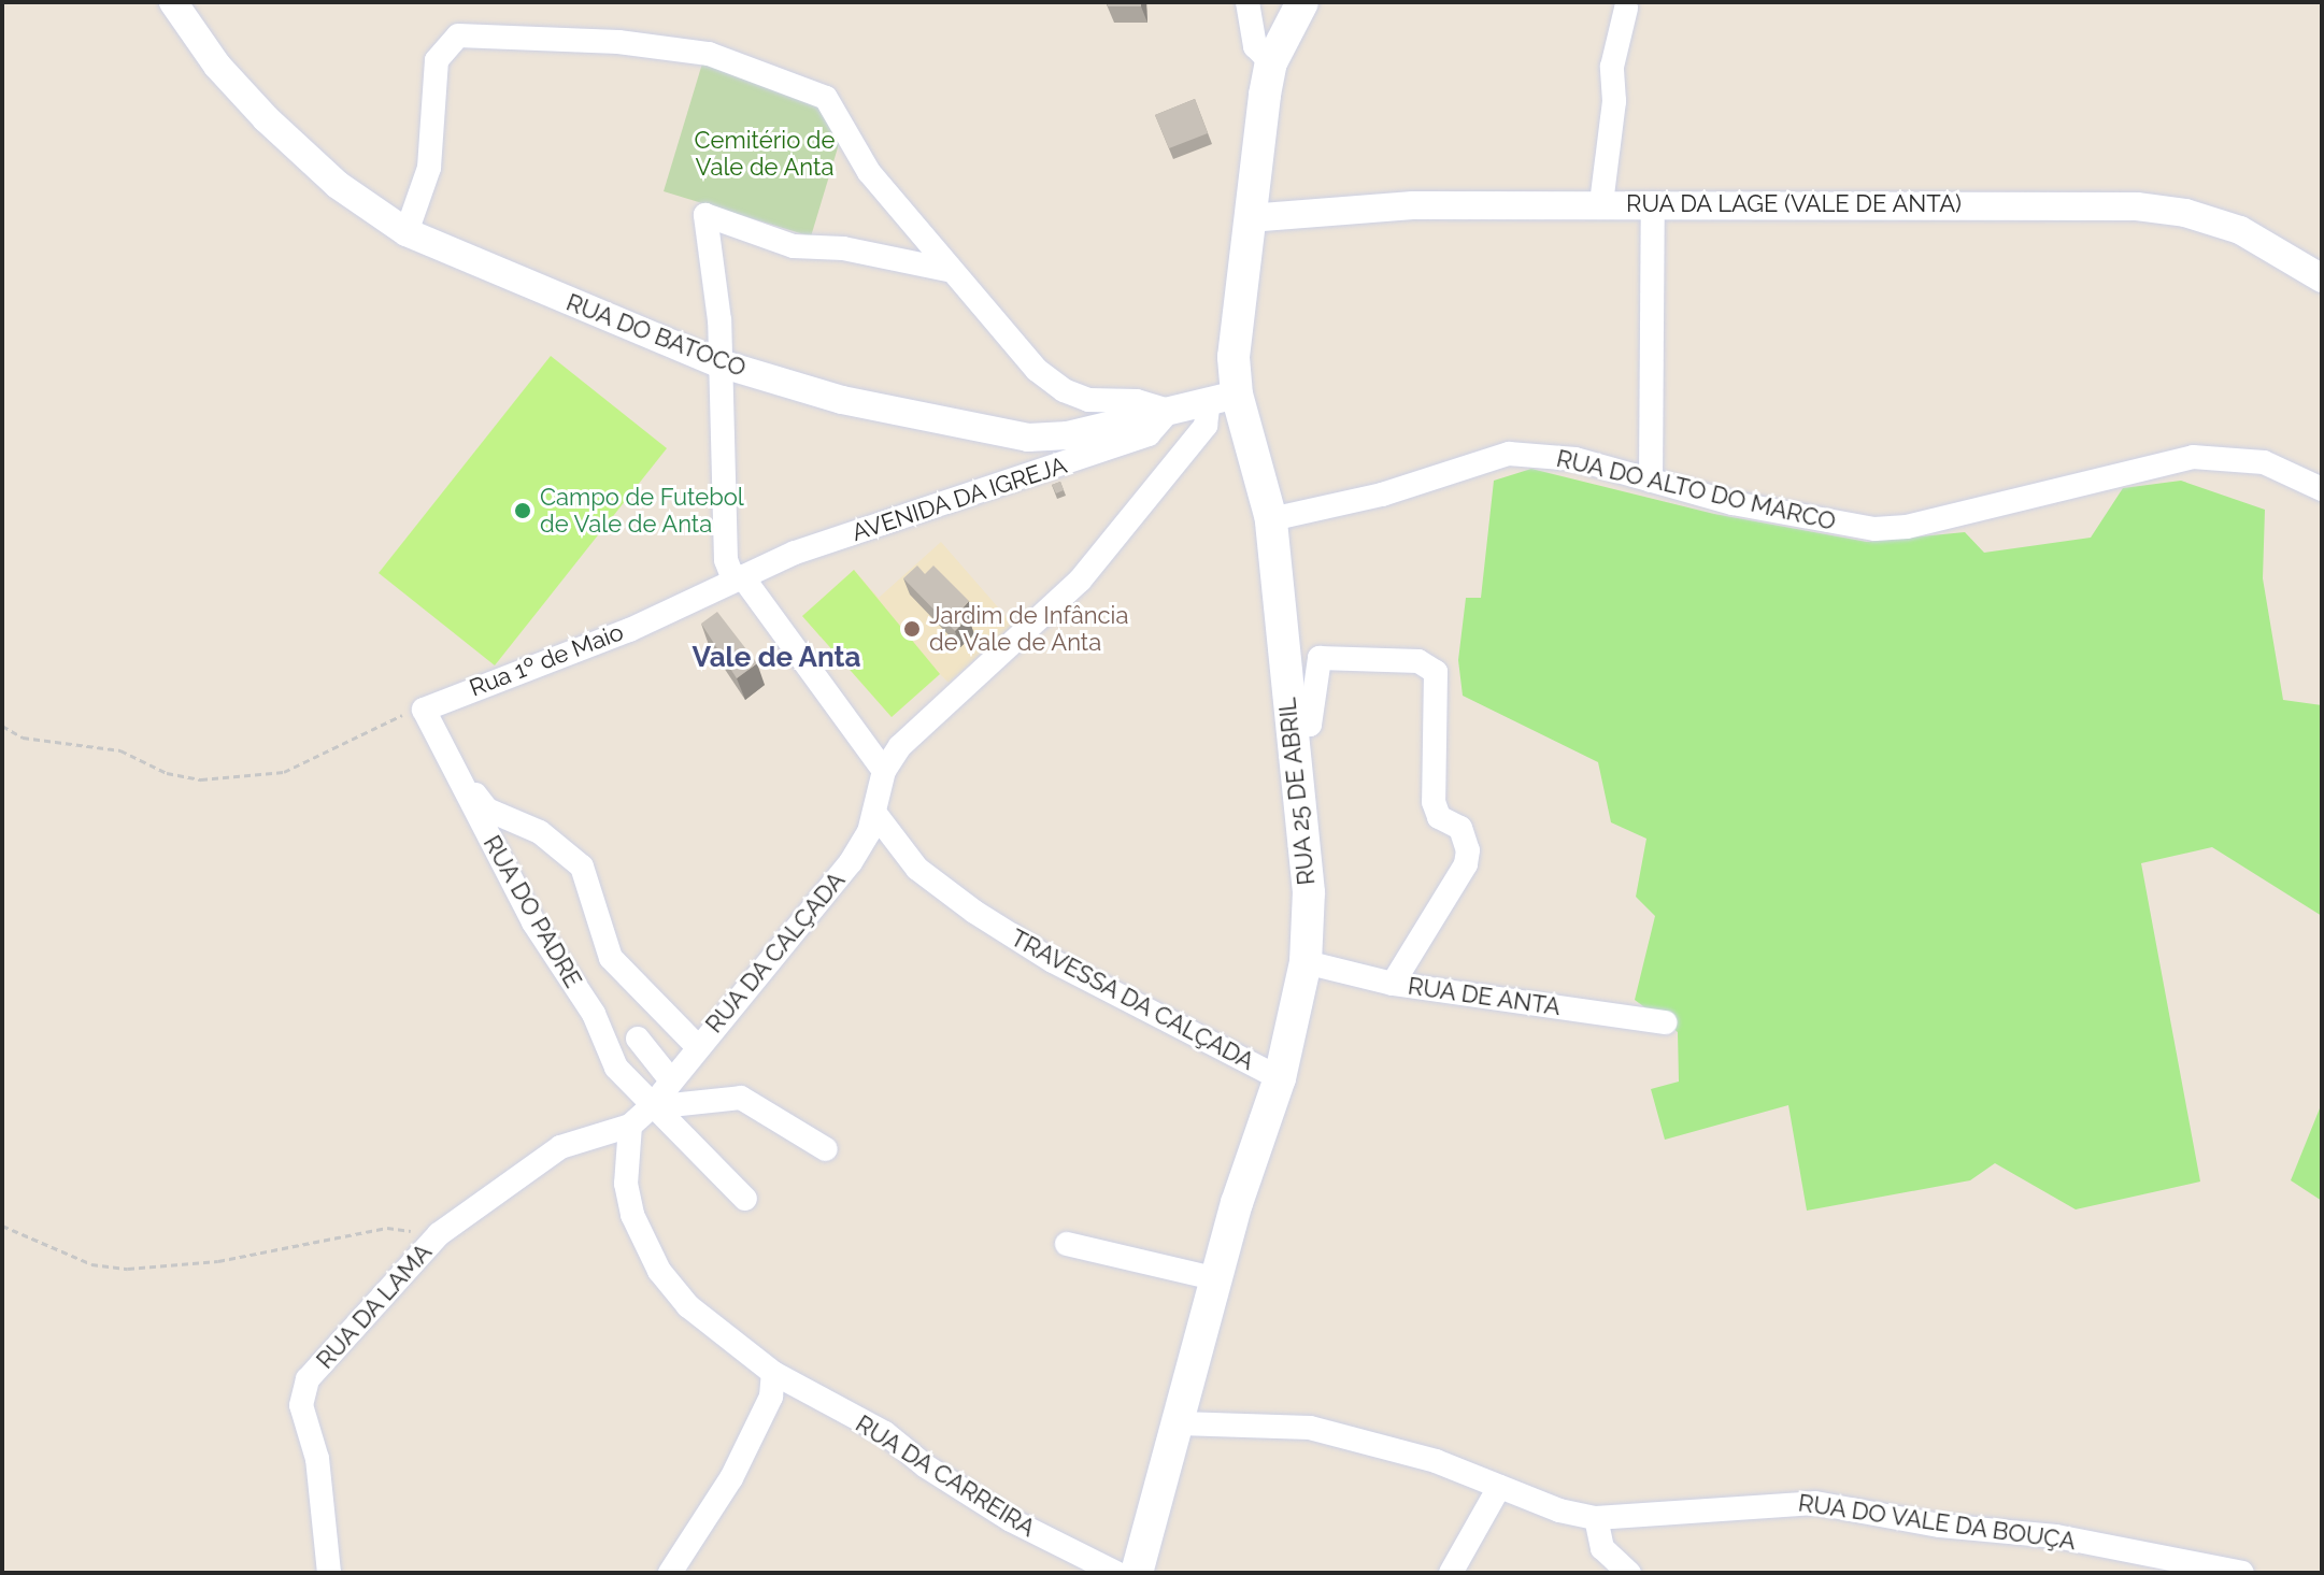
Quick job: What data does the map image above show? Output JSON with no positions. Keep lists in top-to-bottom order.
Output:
{
  "streets": {
    "main road": ["RUA 25 DE ABRIL"],
    "street": [
      "RUA DA LAGE (VALE DE ANTA)",
      "RUA DO BATOCO",
      "RUA DO ALTO DO MARCO",
      "AVENIDA DA IGREJA",
      "Rua 1º de Maio",
      "RUA DO PADRE",
      "RUA DA CALÇADA",
      "RUA DE ANTA",
      "TRAVESSA DA CALÇADA",
      "RUA DA LAMA",
      "RUA DA CARREIRA",
      "RUA DO VALE DA BOUÇA"
    ]
  },
  "crossings": [
    ["RUA DA LAGE (VALE DE ANTA)", "RUA 25 DE ABRIL"],
    ["RUA DO BATOCO", "AVENIDA DA IGREJA"],
    ["RUA DO BATOCO", "RUA 25 DE ABRIL"],
    ["RUA DO BATOCO", "RUA DA CALÇADA"],
    ["RUA DO ALTO DO MARCO", "RUA 25 DE ABRIL"],
    ["AVENIDA DA IGREJA", "Rua 1º de Maio"],
    ["Rua 1º de Maio", "RUA DO PADRE"],
    ["RUA 25 DE ABRIL", "RUA DA CALÇADA"],
    ["RUA 25 DE ABRIL", "RUA DE ANTA"],
    ["RUA 25 DE ABRIL", "TRAVESSA DA CALÇADA"],
    ["RUA 25 DE ABRIL", "RUA DO VALE DA BOUÇA"],
    ["RUA DO PADRE", "RUA DA CALÇADA"],
    ["RUA DA CALÇADA", "TRAVESSA DA CALÇADA"],
    ["RUA DA CALÇADA", "RUA DA LAMA"],
    ["RUA DA CALÇADA", "RUA DA CARREIRA"],
    ["RUA DA LAMA", "RUA DA CARREIRA"]
  ],
  "districts": ["Vale de Anta"],
  "parks": ["Cemitério de Vale de Anta"],
  "places": ["Campo de Futebol de Vale de Anta", "Jardim de Infância de Vale de Anta"]
}
